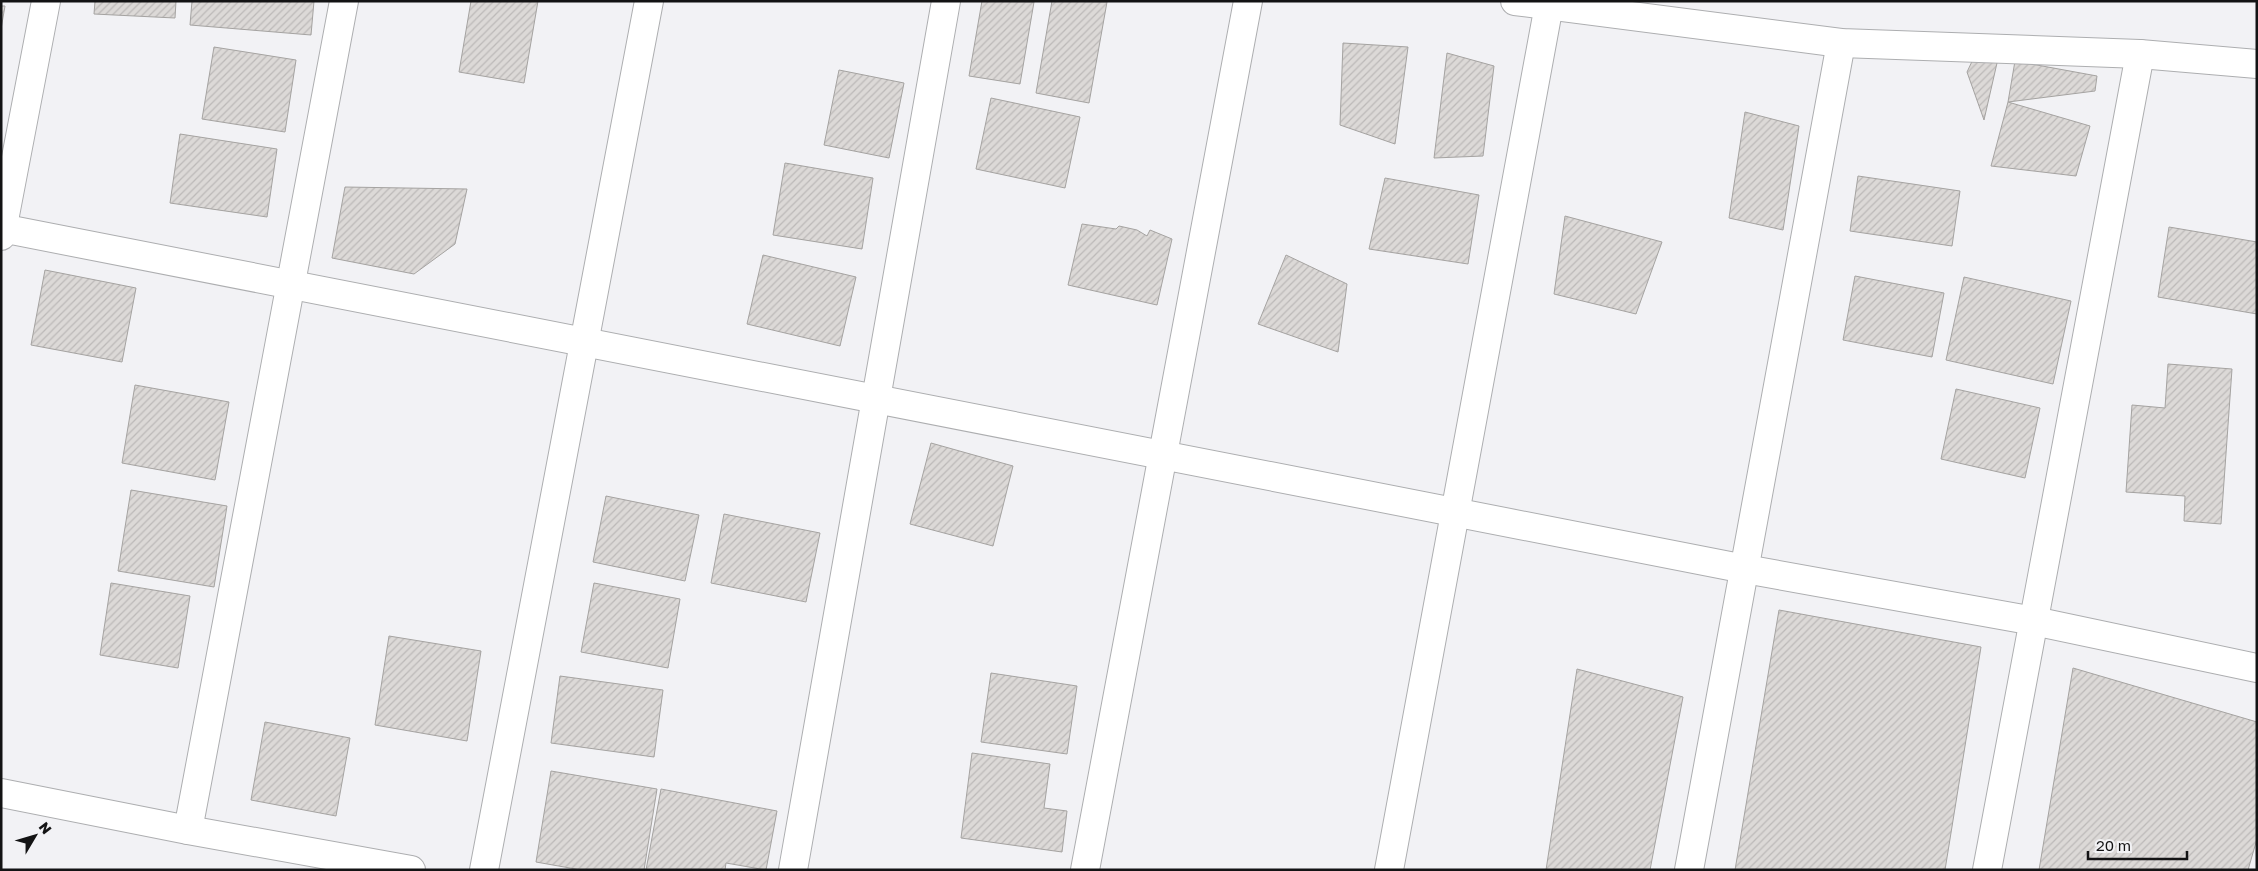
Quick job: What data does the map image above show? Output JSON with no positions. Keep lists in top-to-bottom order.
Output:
{
  "scale_bar": "20 m",
  "north": "top right"
}
